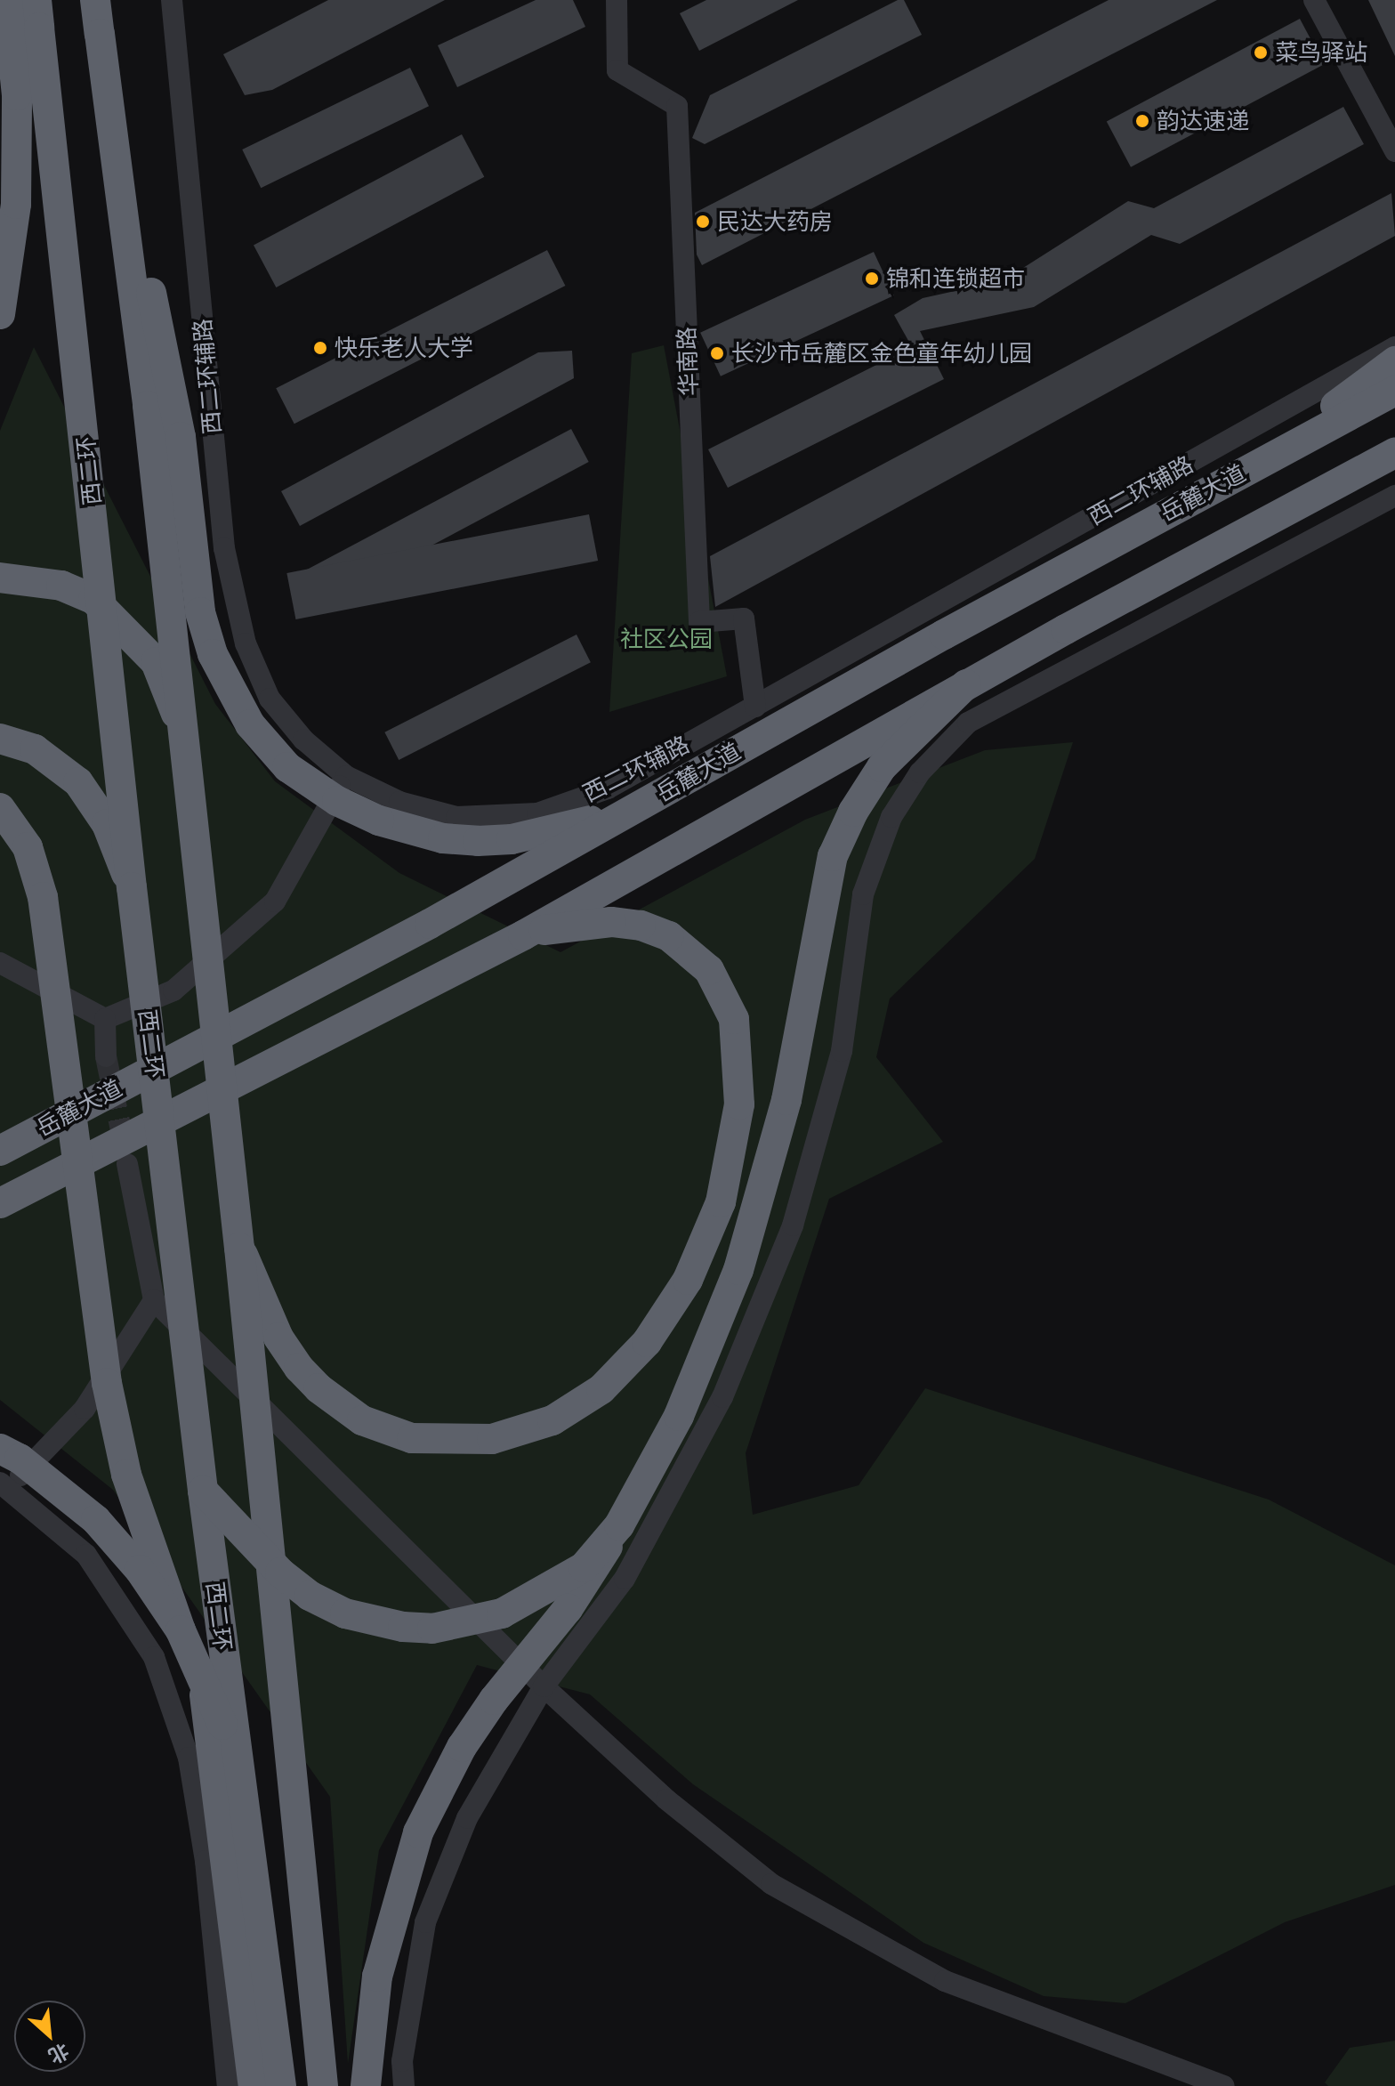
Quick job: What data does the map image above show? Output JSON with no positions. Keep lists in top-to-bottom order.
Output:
{
  "streets": {
    "highway": ["西二环", "岳麓大道"],
    "street": ["华南路", "西二环辅路"]
  },
  "crossings": [
    ["华南路", "西二环辅路"]
  ],
  "parks": ["社区公园"],
  "places": [
    "菜鸟驿站",
    "韵达速递",
    "民达大药房",
    "锦和连锁超市",
    "快乐老人大学",
    "长沙市岳麓区金色童年幼儿园"
  ],
  "north": "bottom right"
}
